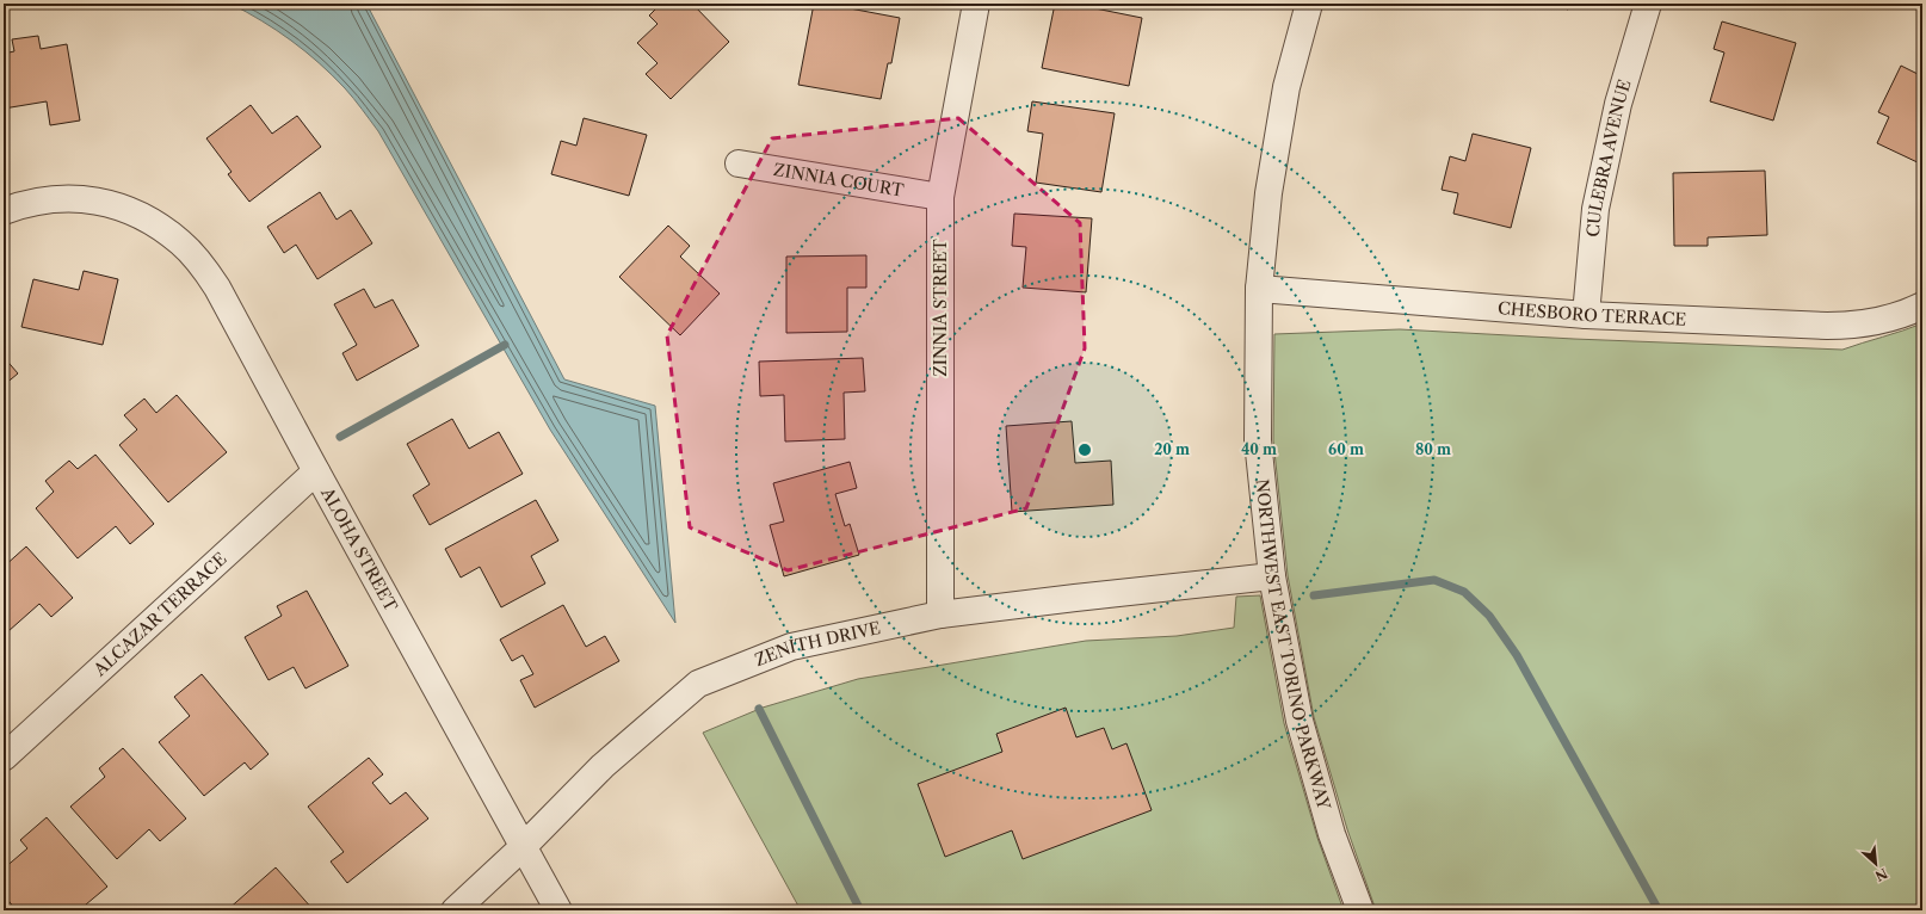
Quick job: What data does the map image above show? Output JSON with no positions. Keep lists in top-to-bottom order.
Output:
{
  "streets": {
    "street": [
      "CULEBRA AVENUE",
      "ZINNIA COURT",
      "ZINNIA STREET",
      "CHESBORO TERRACE",
      "ALOHA STREET",
      "ALCAZAR TERRACE",
      "NORTHWEST EAST TORINO PARKWAY",
      "ZENITH DRIVE"
    ]
  },
  "crossings": [
    ["CULEBRA AVENUE", "CHESBORO TERRACE"],
    ["ZINNIA COURT", "ZINNIA STREET"],
    ["ZINNIA STREET", "ZENITH DRIVE"],
    ["CHESBORO TERRACE", "NORTHWEST EAST TORINO PARKWAY"],
    ["ALOHA STREET", "ALCAZAR TERRACE"],
    ["ALOHA STREET", "ZENITH DRIVE"],
    ["NORTHWEST EAST TORINO PARKWAY", "ZENITH DRIVE"]
  ],
  "north": "bottom right",
  "rings": [
    "20 m",
    "40 m",
    "60 m",
    "80 m"
  ]
}
